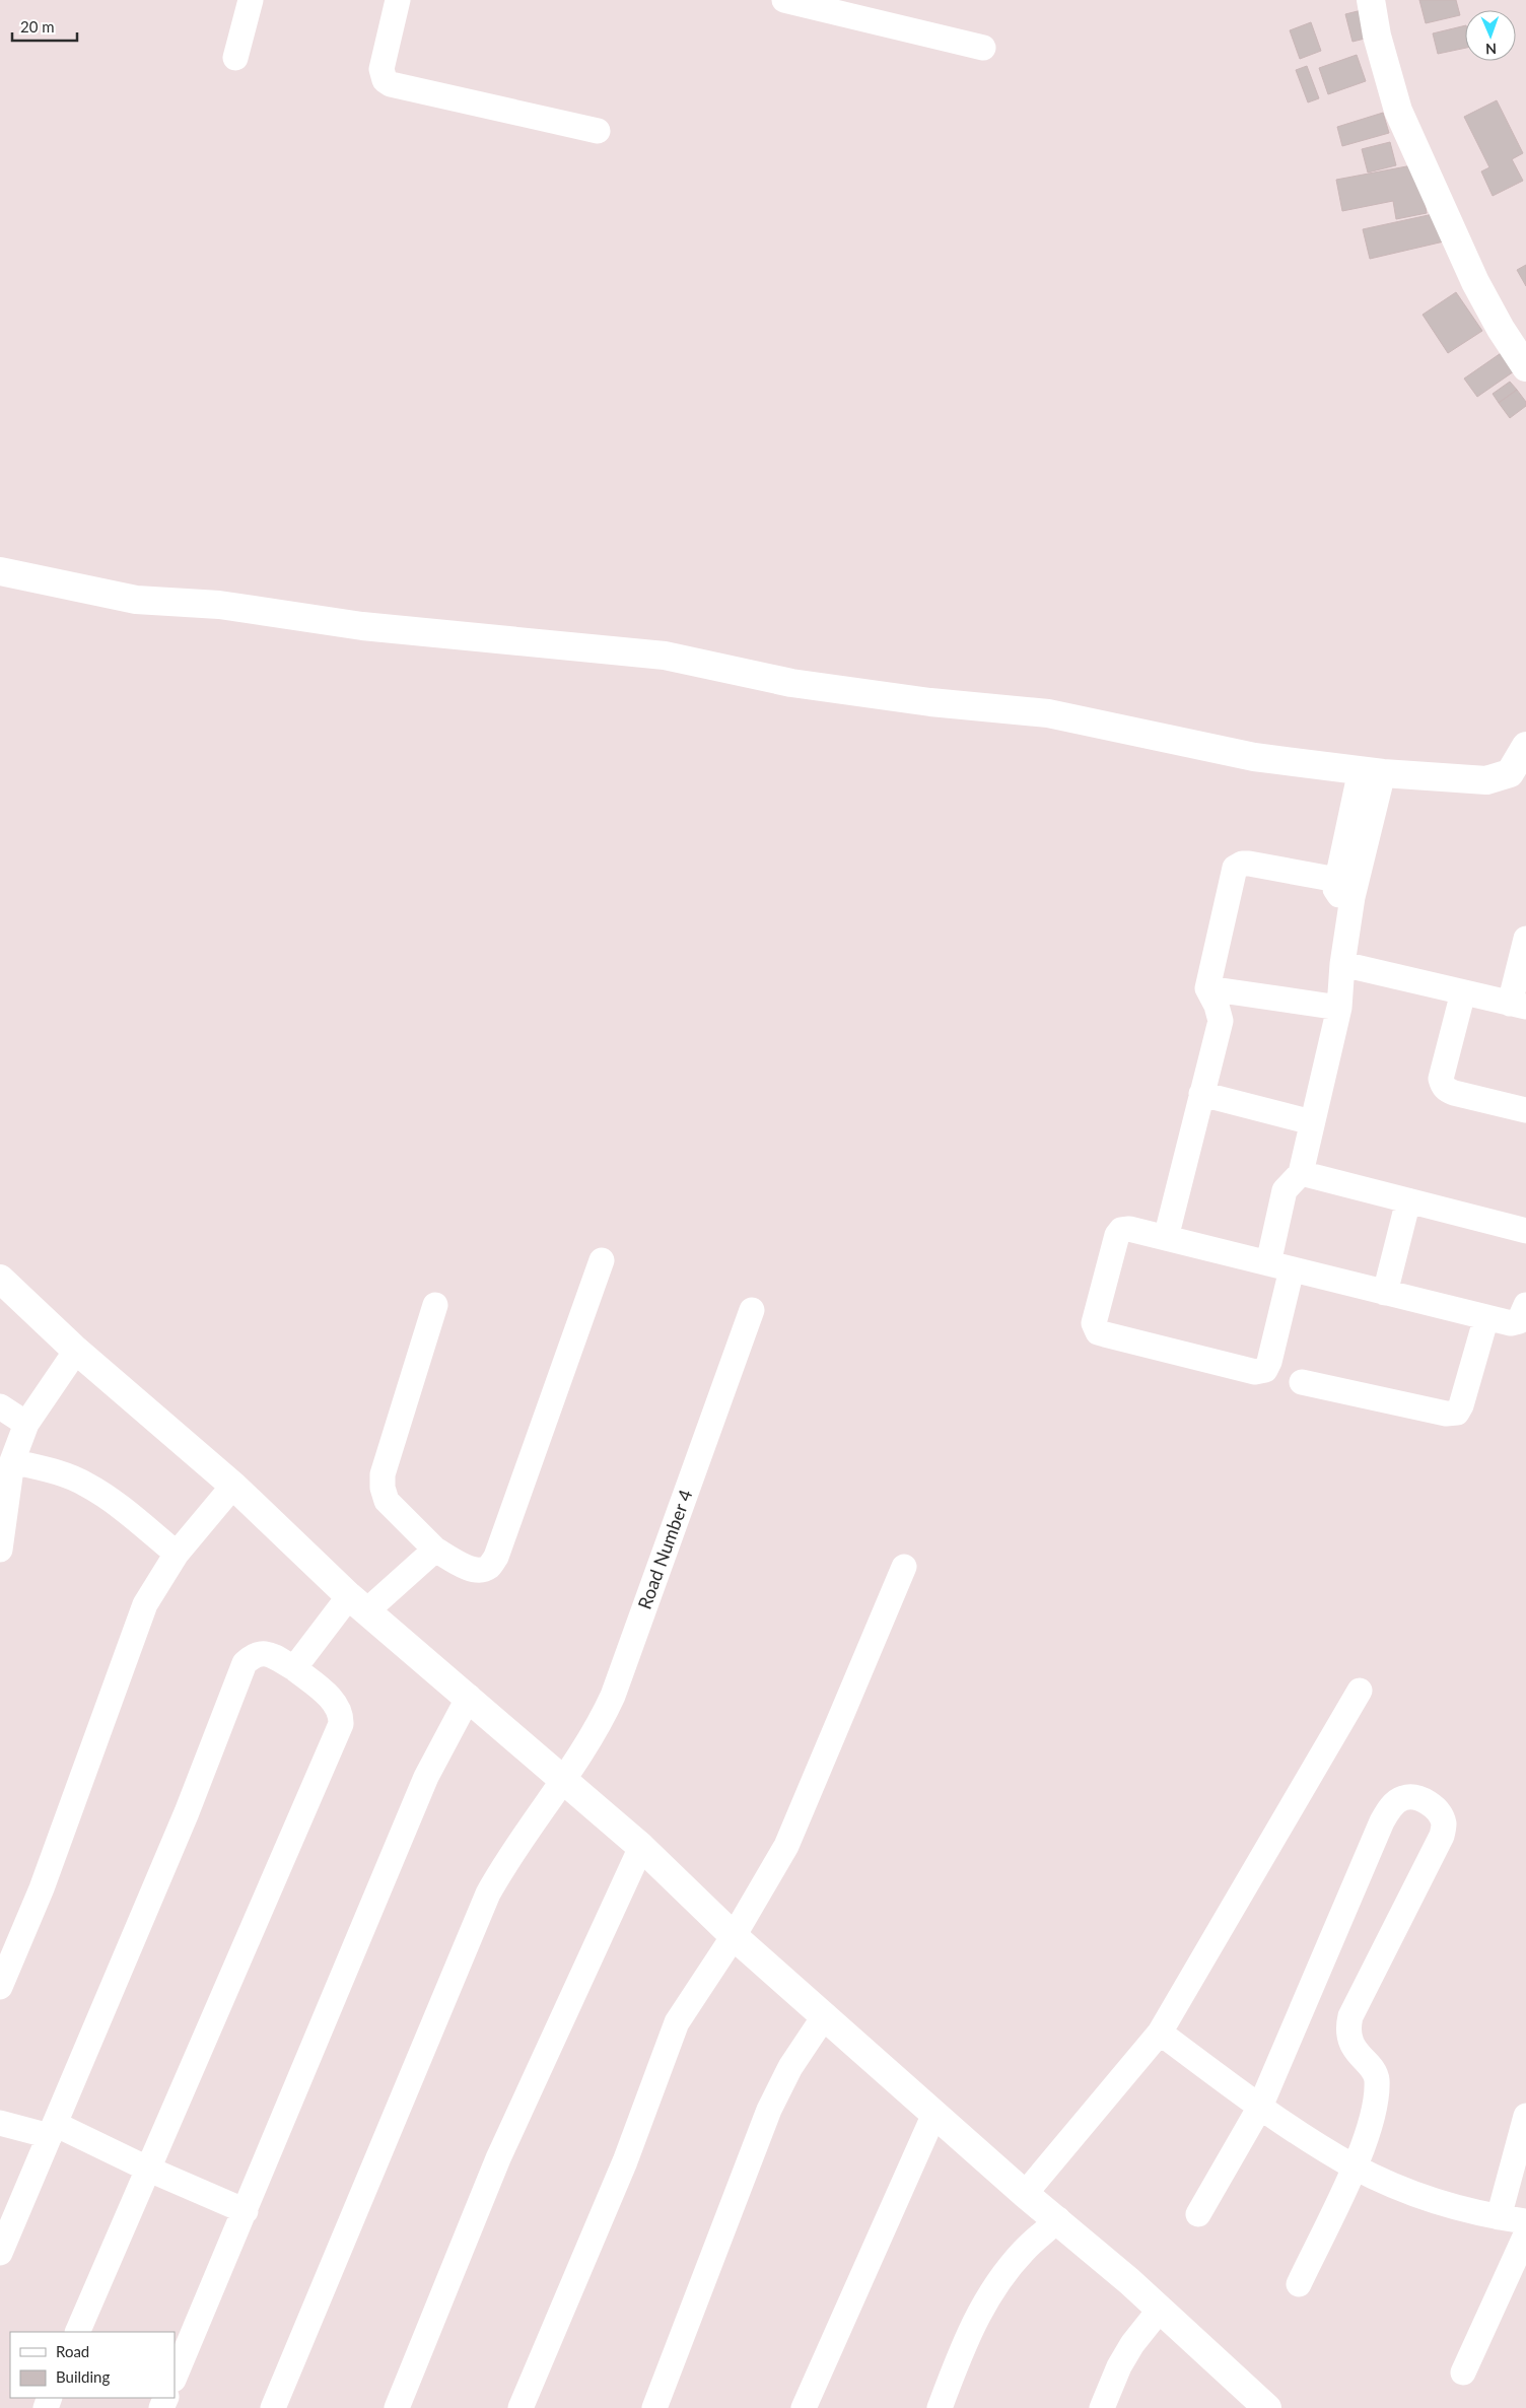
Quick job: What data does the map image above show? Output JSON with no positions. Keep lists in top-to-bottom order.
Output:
{
  "streets": {
    "street": ["Road Number 4"]
  },
  "legend": ["Road", "Building"],
  "scale_bar": "20 m",
  "north": "bottom"
}
